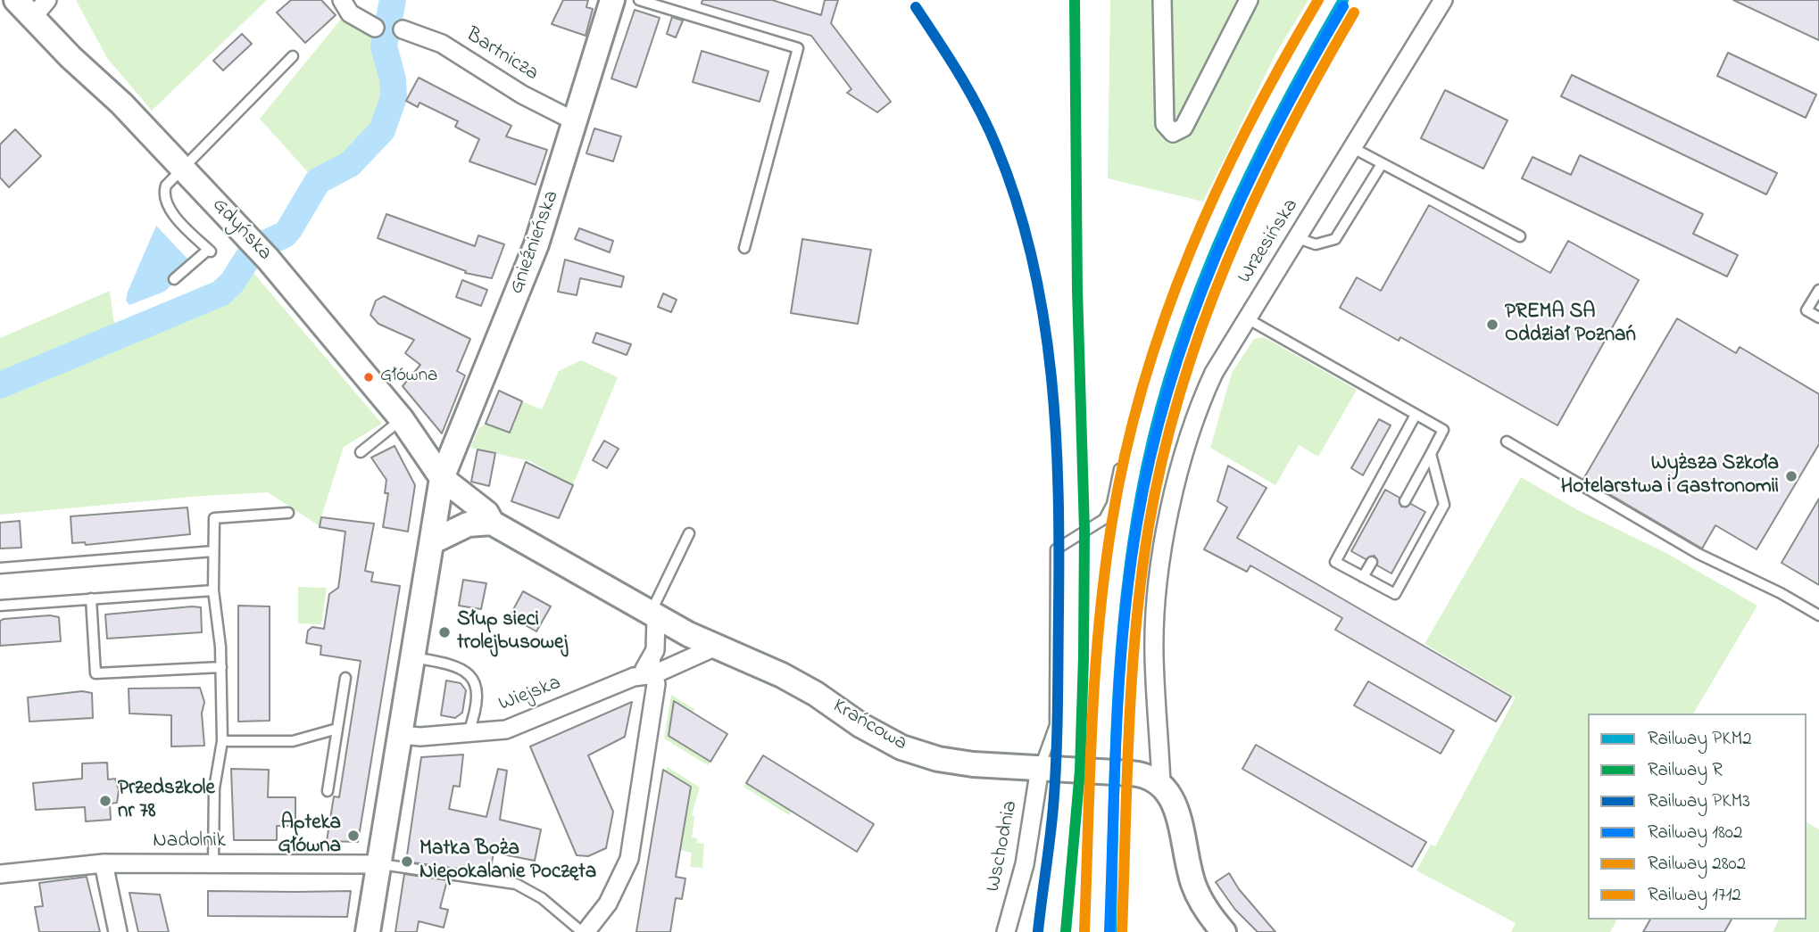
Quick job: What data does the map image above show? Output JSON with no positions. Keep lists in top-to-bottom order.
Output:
{
  "streets": {
    "street": [
      "Bartnicza",
      "Gdyńska",
      "Wrzesińska",
      "Gnieźnieńska",
      "Wiejska",
      "Krańcowa",
      "Nadolnik",
      "Wschodnia"
    ]
  },
  "crossings": [
    ["Bartnicza", "Gnieźnieńska"],
    ["Gdyńska", "Gnieźnieńska"],
    ["Gdyńska", "Krańcowa"],
    ["Wrzesińska", "Krańcowa"],
    ["Gnieźnieńska", "Krańcowa"],
    ["Wiejska", "Krańcowa"],
    ["Krańcowa", "Wschodnia"]
  ],
  "places": [
    "PREMA SA Oddział Poznań",
    "Główna",
    "Wyższa Szkoła Hotelarstwa i Gastronomii",
    "Słup sieci trolejbusowej",
    "Przedszkole nr 78",
    "Apteka Główna",
    "Matka Boża Niepokalanie Poczęta"
  ],
  "lines": [
    "rail line PKM2",
    "rail line R",
    "rail line 2802",
    "rail line 1802",
    "rail line PKM3",
    "rail line 1712"
  ],
  "legend": [
    "Railway PKM2",
    "Railway R",
    "Railway PKM3",
    "Railway 1802",
    "Railway 2802",
    "Railway 1712"
  ]
}
